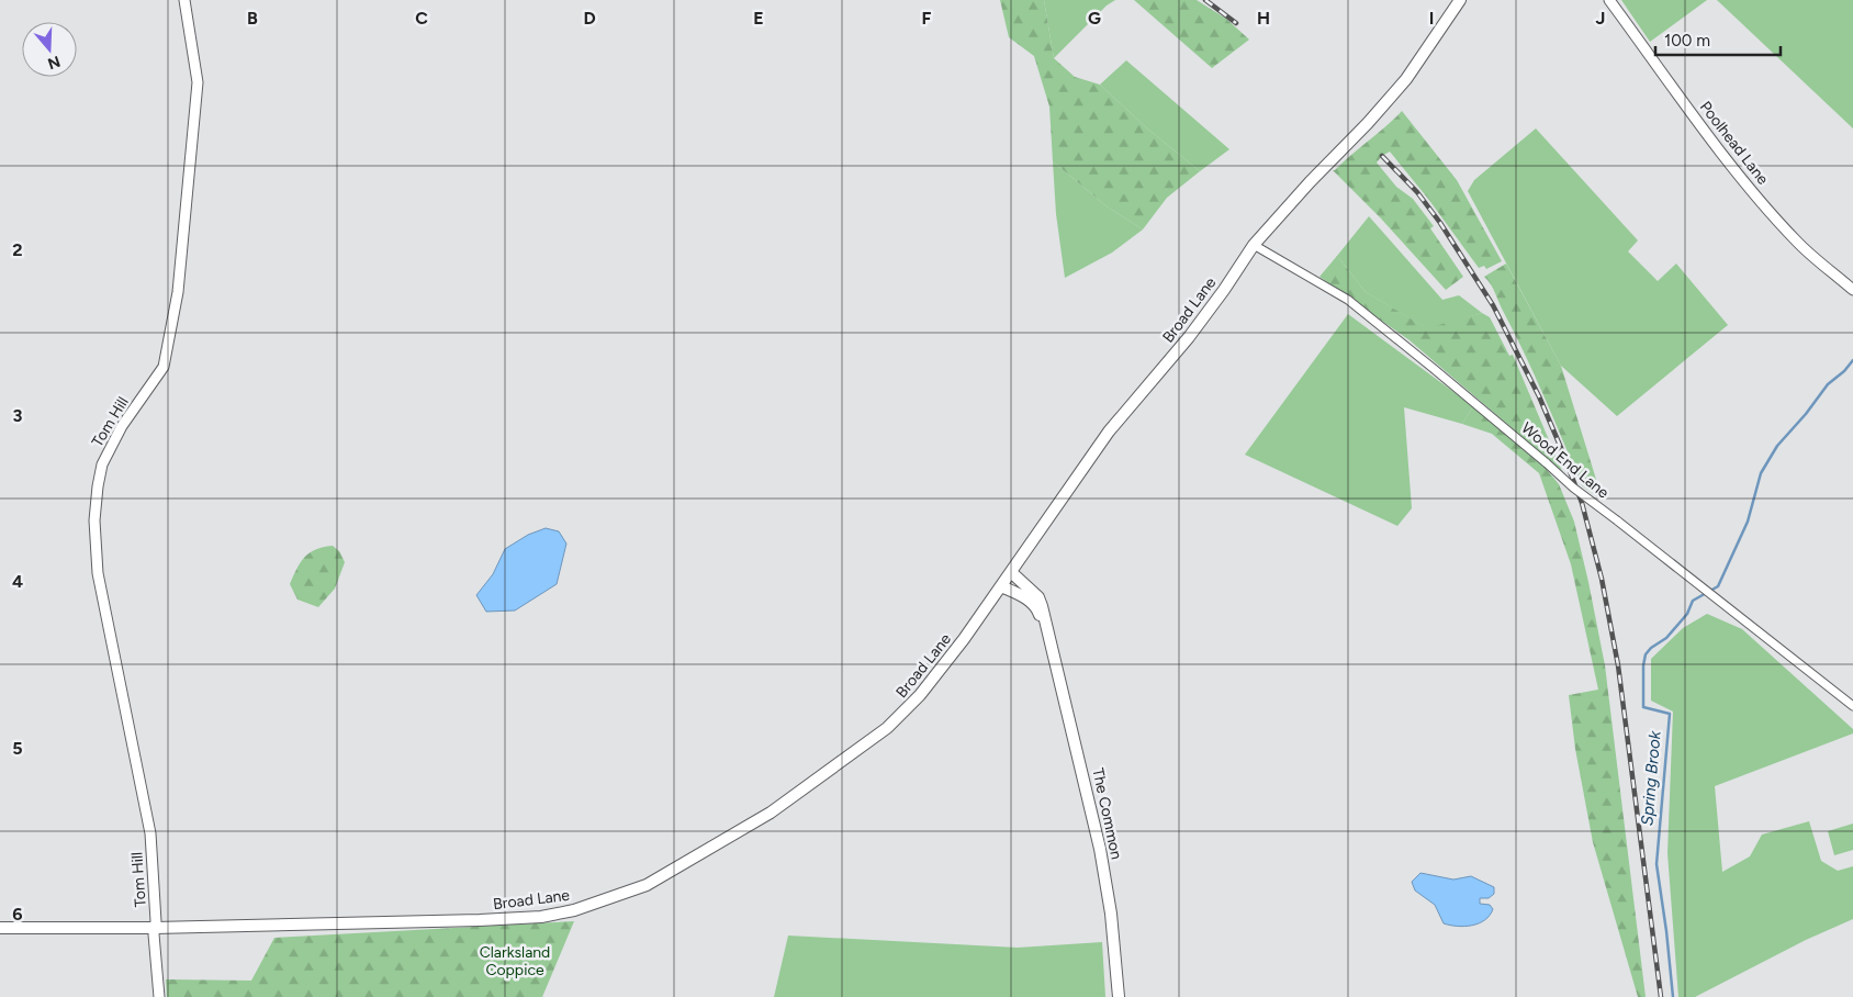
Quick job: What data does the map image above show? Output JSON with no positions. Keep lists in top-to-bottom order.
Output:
{
  "streets": {
    "main road": ["Broad Lane", "The Common"],
    "street": ["Poolhead Lane", "Tom Hill", "Wood End Lane"]
  },
  "crossings": [
    ["Broad Lane", "Tom Hill"],
    ["Broad Lane", "Wood End Lane"],
    ["Broad Lane", "The Common"]
  ],
  "water": ["Spring Brook"],
  "parks": ["Clarksland Coppice"],
  "scale_bar": "100 m",
  "north": "bottom",
  "grid": {
    "columns": [
      "B",
      "C",
      "D",
      "E",
      "F",
      "G",
      "H",
      "I",
      "J"
    ],
    "rows": [
      "2",
      "3",
      "4",
      "5",
      "6"
    ]
  }
}
